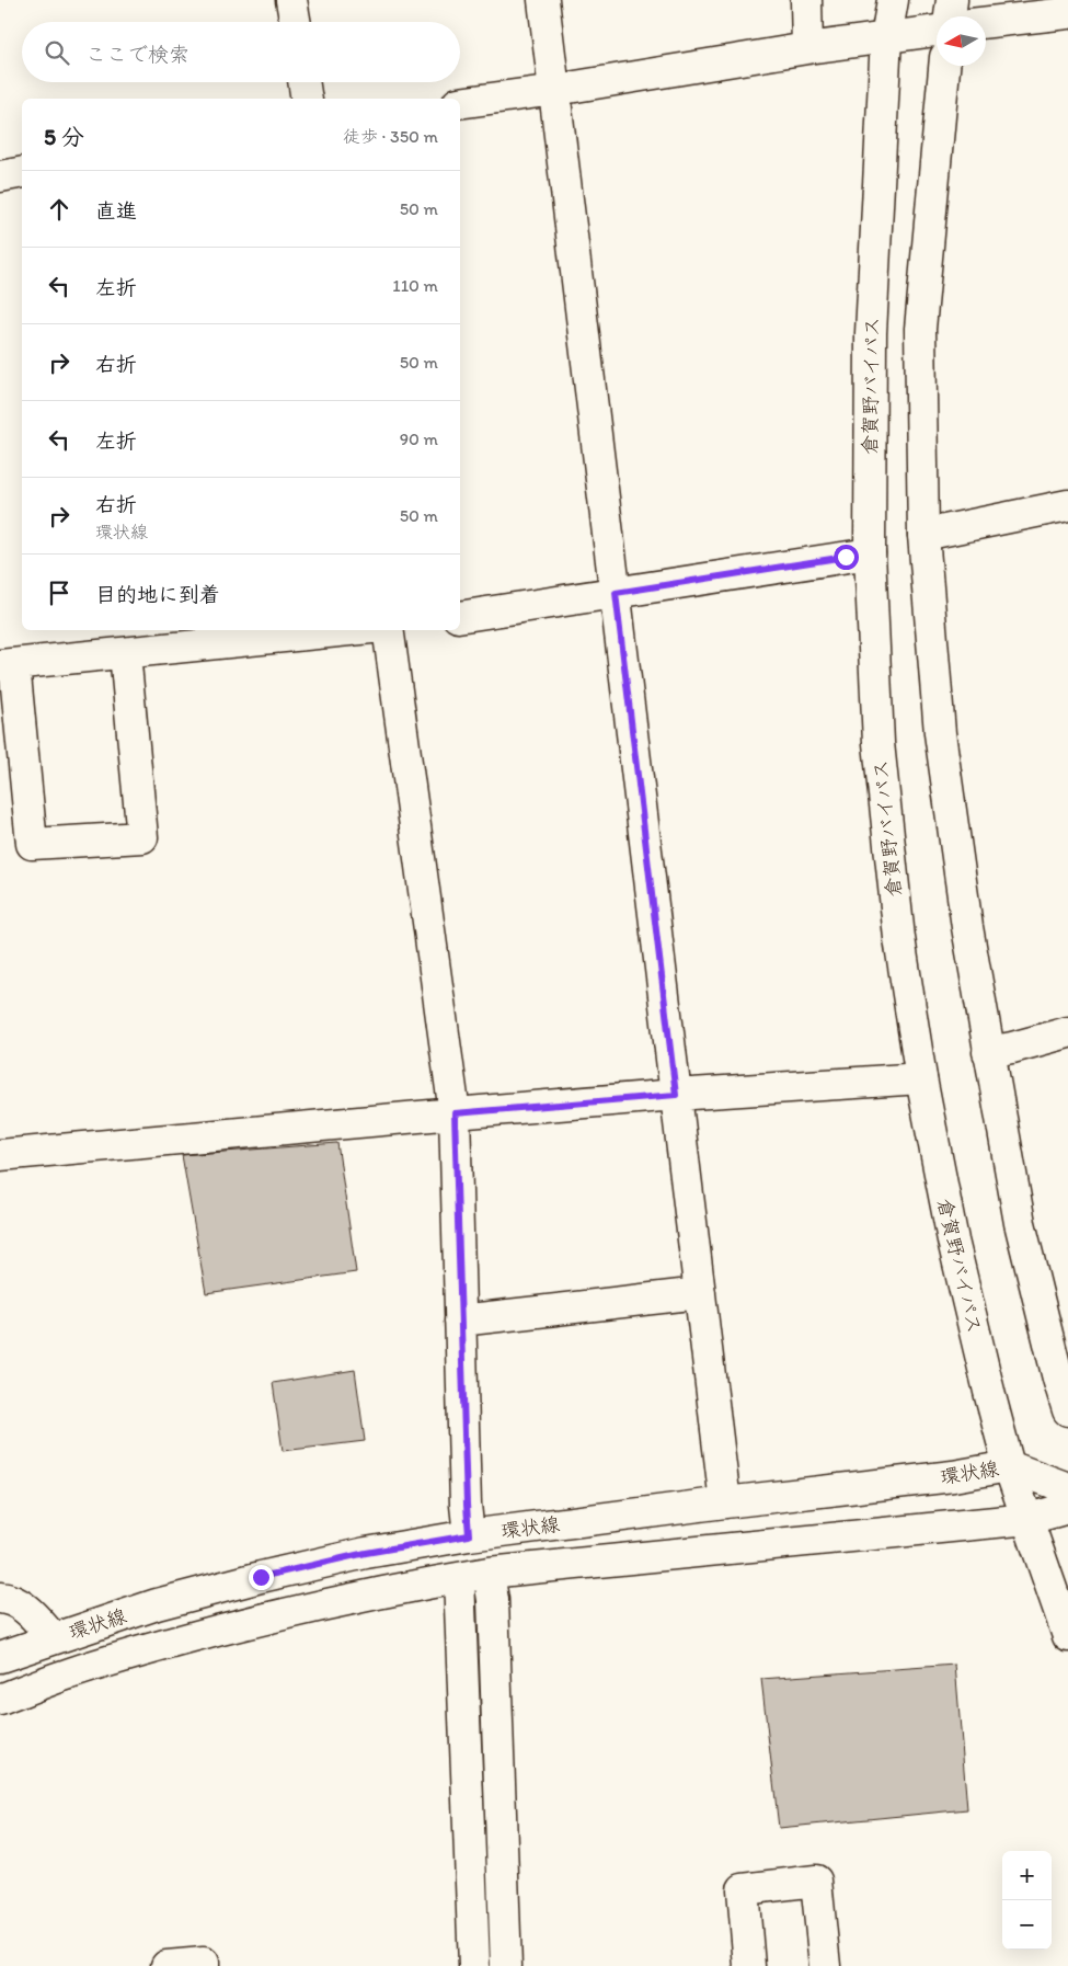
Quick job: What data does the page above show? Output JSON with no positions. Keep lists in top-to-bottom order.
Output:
{
  "streets": {
    "main road": ["倉賀野バイパス", "環状線"]
  },
  "crossings": [
    ["倉賀野バイパス", "環状線"]
  ],
  "north": "left",
  "page": {
    "search": "ここで検索",
    "heading": ["5 分", "徒歩 · 350 m"],
    "list": [
      ["直進", "50 m"],
      ["左折", "110 m"],
      ["右折", "50 m"],
      ["左折", "90 m"],
      ["右折", "環状線", "50 m"],
      "目的地に到着"
    ],
    "map_buttons": ["+", "−"]
  }
}
